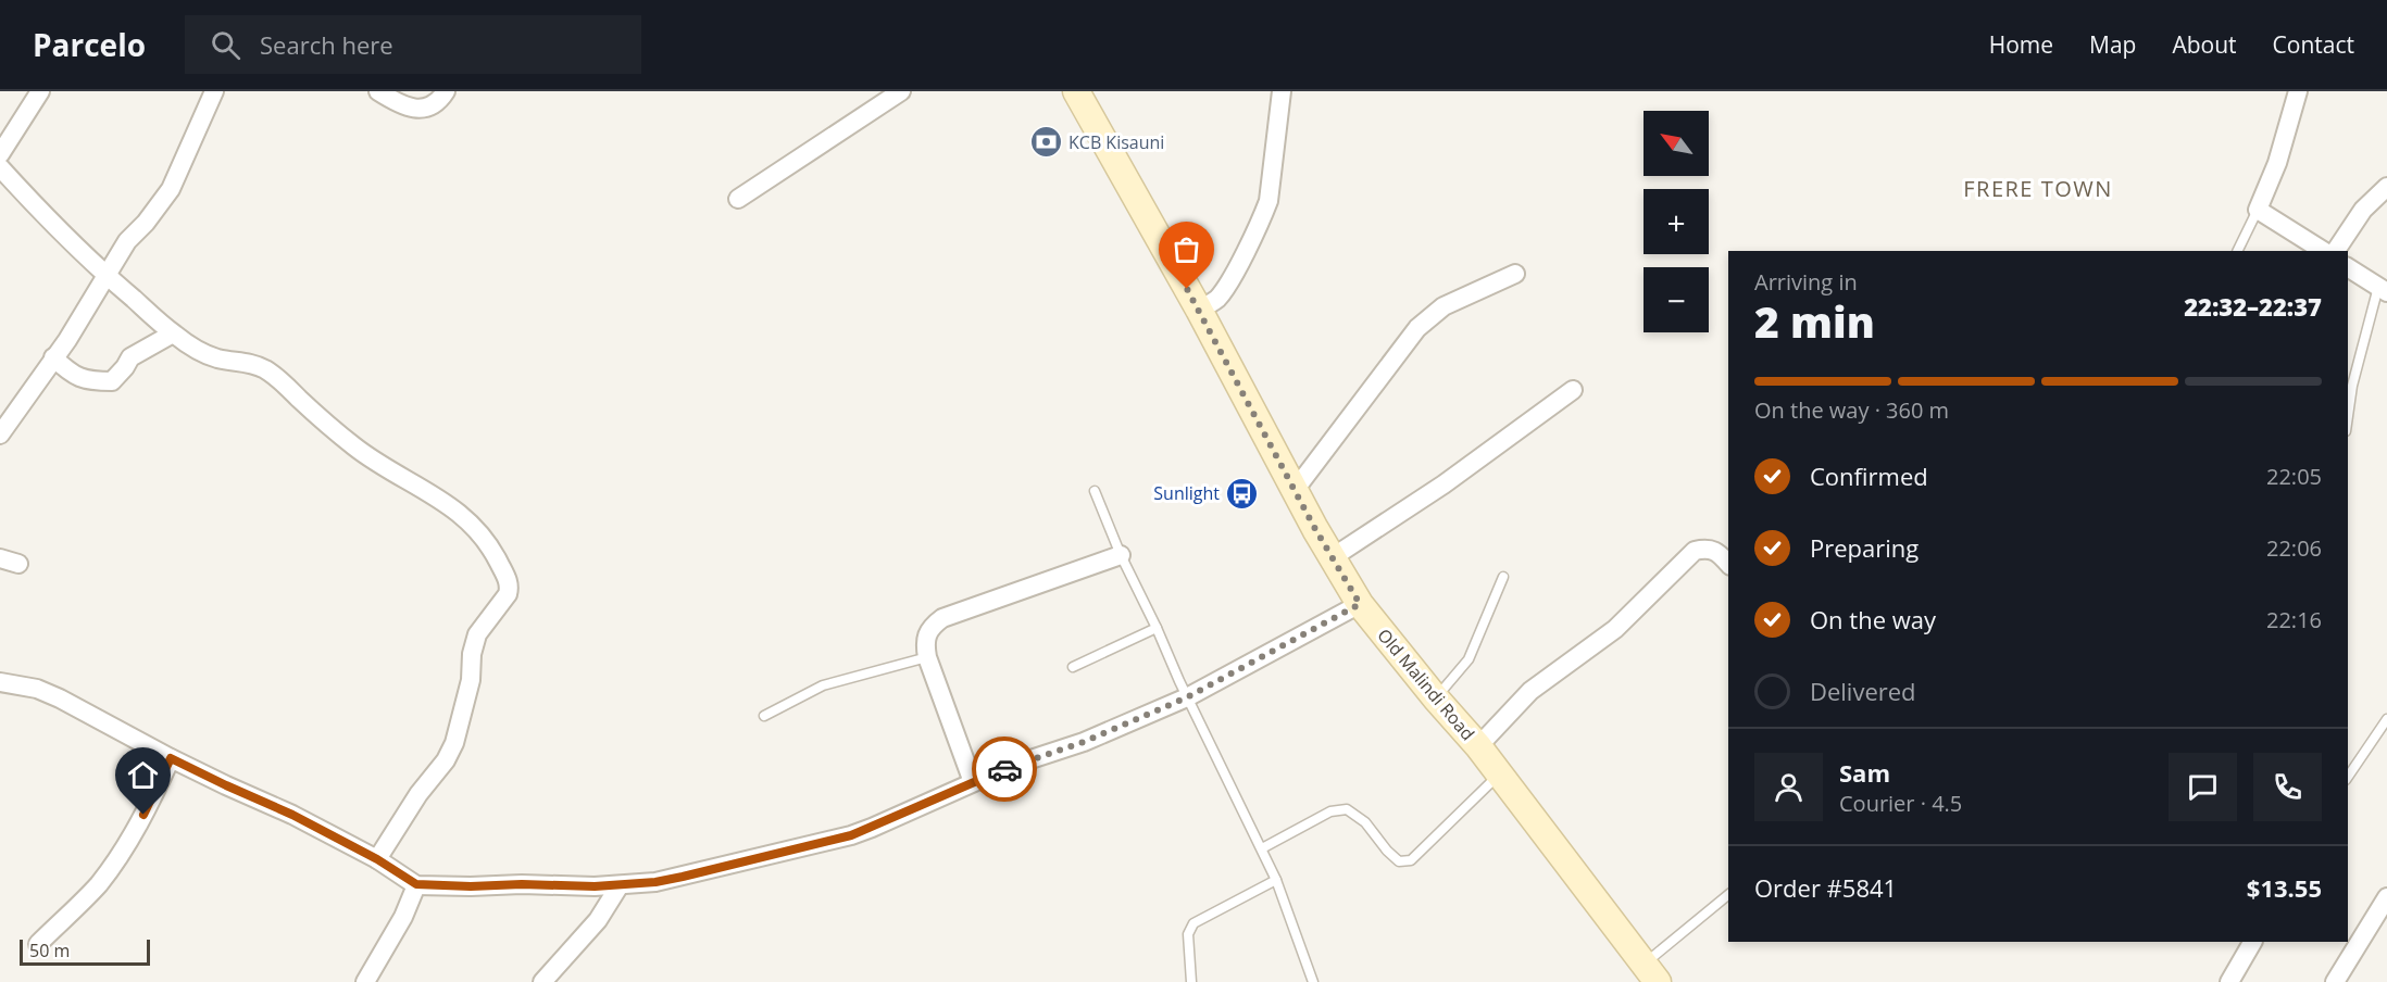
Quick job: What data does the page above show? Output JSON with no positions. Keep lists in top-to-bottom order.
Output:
{
  "streets": {
    "main road": ["Old Malindi Road"]
  },
  "districts": ["FRERE TOWN"],
  "places": {
    "bank": ["KCB Kisauni"],
    "bus stop": ["Sunlight"]
  },
  "scale_bar": "50 m",
  "north": "top left",
  "page": {
    "header": "Parcelo",
    "search": "Search here",
    "nav": [
      "Home",
      "Map",
      "About",
      "Contact"
    ],
    "map_buttons": ["+", "−"],
    "heading": ["2 min", "Arriving in", "22:32–22:37"],
    "panel": [
      "Sam",
      "Courier · 4.5",
      "Order #5841",
      "$13.55"
    ],
    "bar": "On the way · 360 m",
    "list": [
      ["Confirmed", "22:05"],
      ["Preparing", "22:06"],
      ["On the way", "22:16"],
      "Delivered"
    ],
    "scale": "50 m"
  }
}
